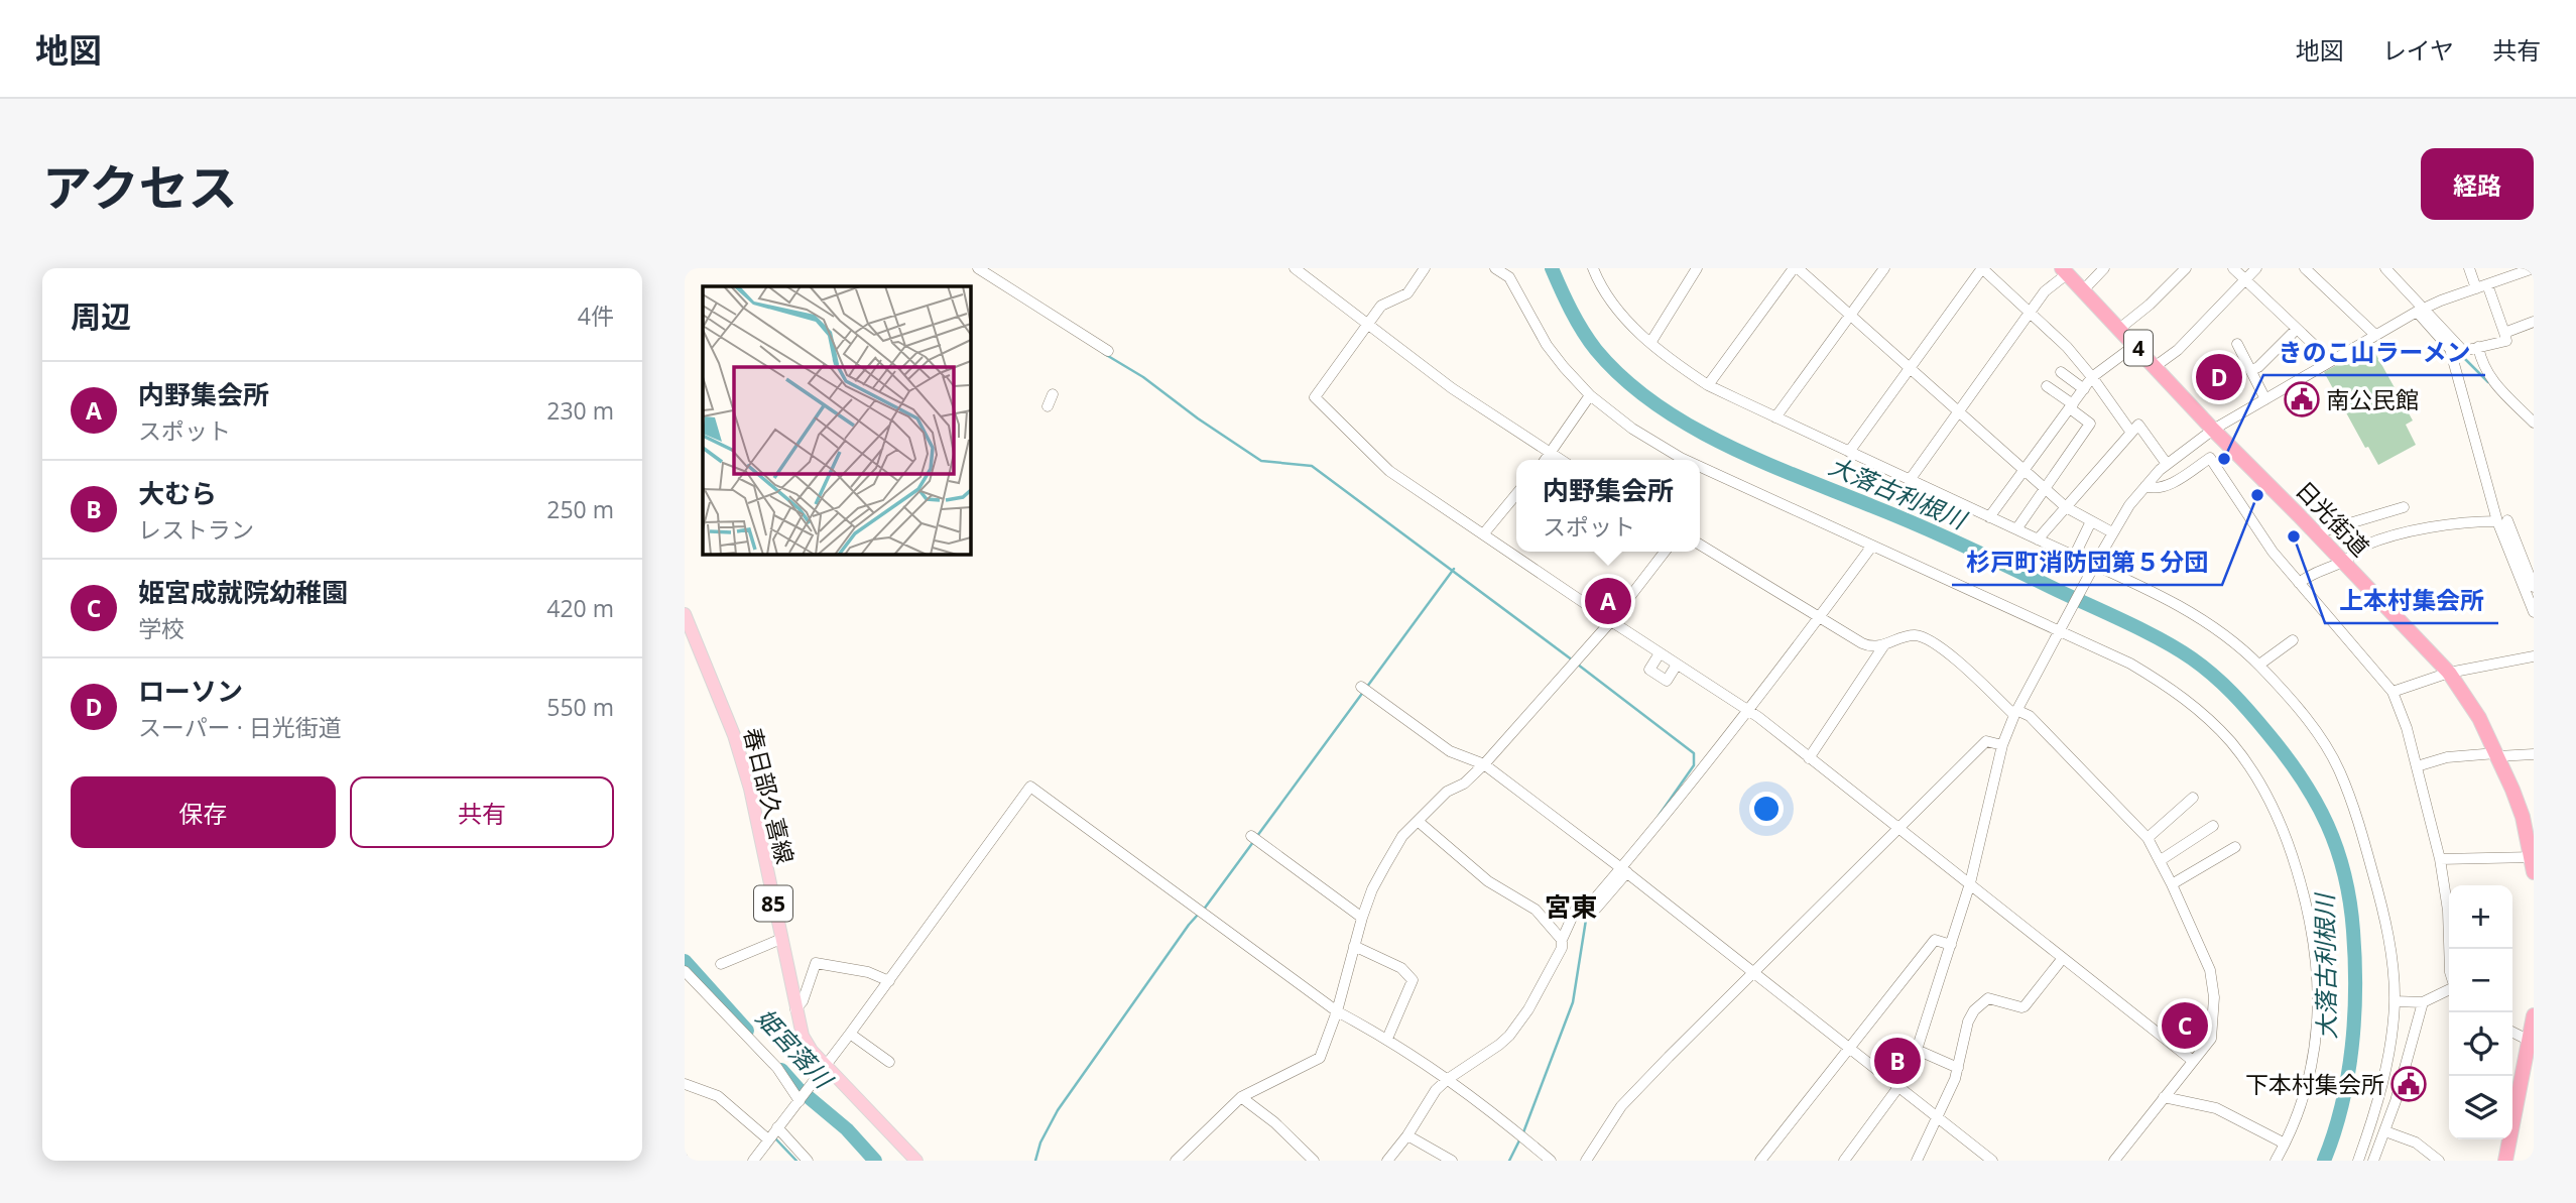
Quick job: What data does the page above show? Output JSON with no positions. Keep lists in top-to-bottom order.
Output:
{
  "streets": {
    "highway": ["4", "日光街道"],
    "main road": ["春日部久喜線", "85"]
  },
  "districts": ["宮東"],
  "water": ["大落古利根川", "姫宮落川"],
  "places": {
    "public building": ["南公民館", "下本村集会所"],
    "other": ["きのこ山ラーメン", "杉戸町消防団第５分団", "上本村集会所"]
  },
  "page": {
    "header": "地図",
    "nav": ["地図", "レイヤ", "共有"],
    "title": "アクセス",
    "buttons": [
      "経路",
      ["保存", "共有"]
    ],
    "heading": ["周辺", "4件"],
    "pins": [
      "D",
      "A",
      "C",
      "B"
    ],
    "list": [
      {
        "mark": "A",
        "name": "内野集会所",
        "note": "スポット",
        "value": "230 m"
      },
      {
        "mark": "B",
        "name": "大むら",
        "note": "レストラン",
        "value": "250 m"
      },
      {
        "mark": "C",
        "name": "姫宮成就院幼稚園",
        "note": "学校",
        "value": "420 m"
      },
      {
        "mark": "D",
        "name": "ローソン",
        "note": "スーパー · 日光街道",
        "value": "550 m"
      }
    ],
    "popup": ["内野集会所", "スポット"],
    "map_buttons": ["+", "−"]
  }
}
